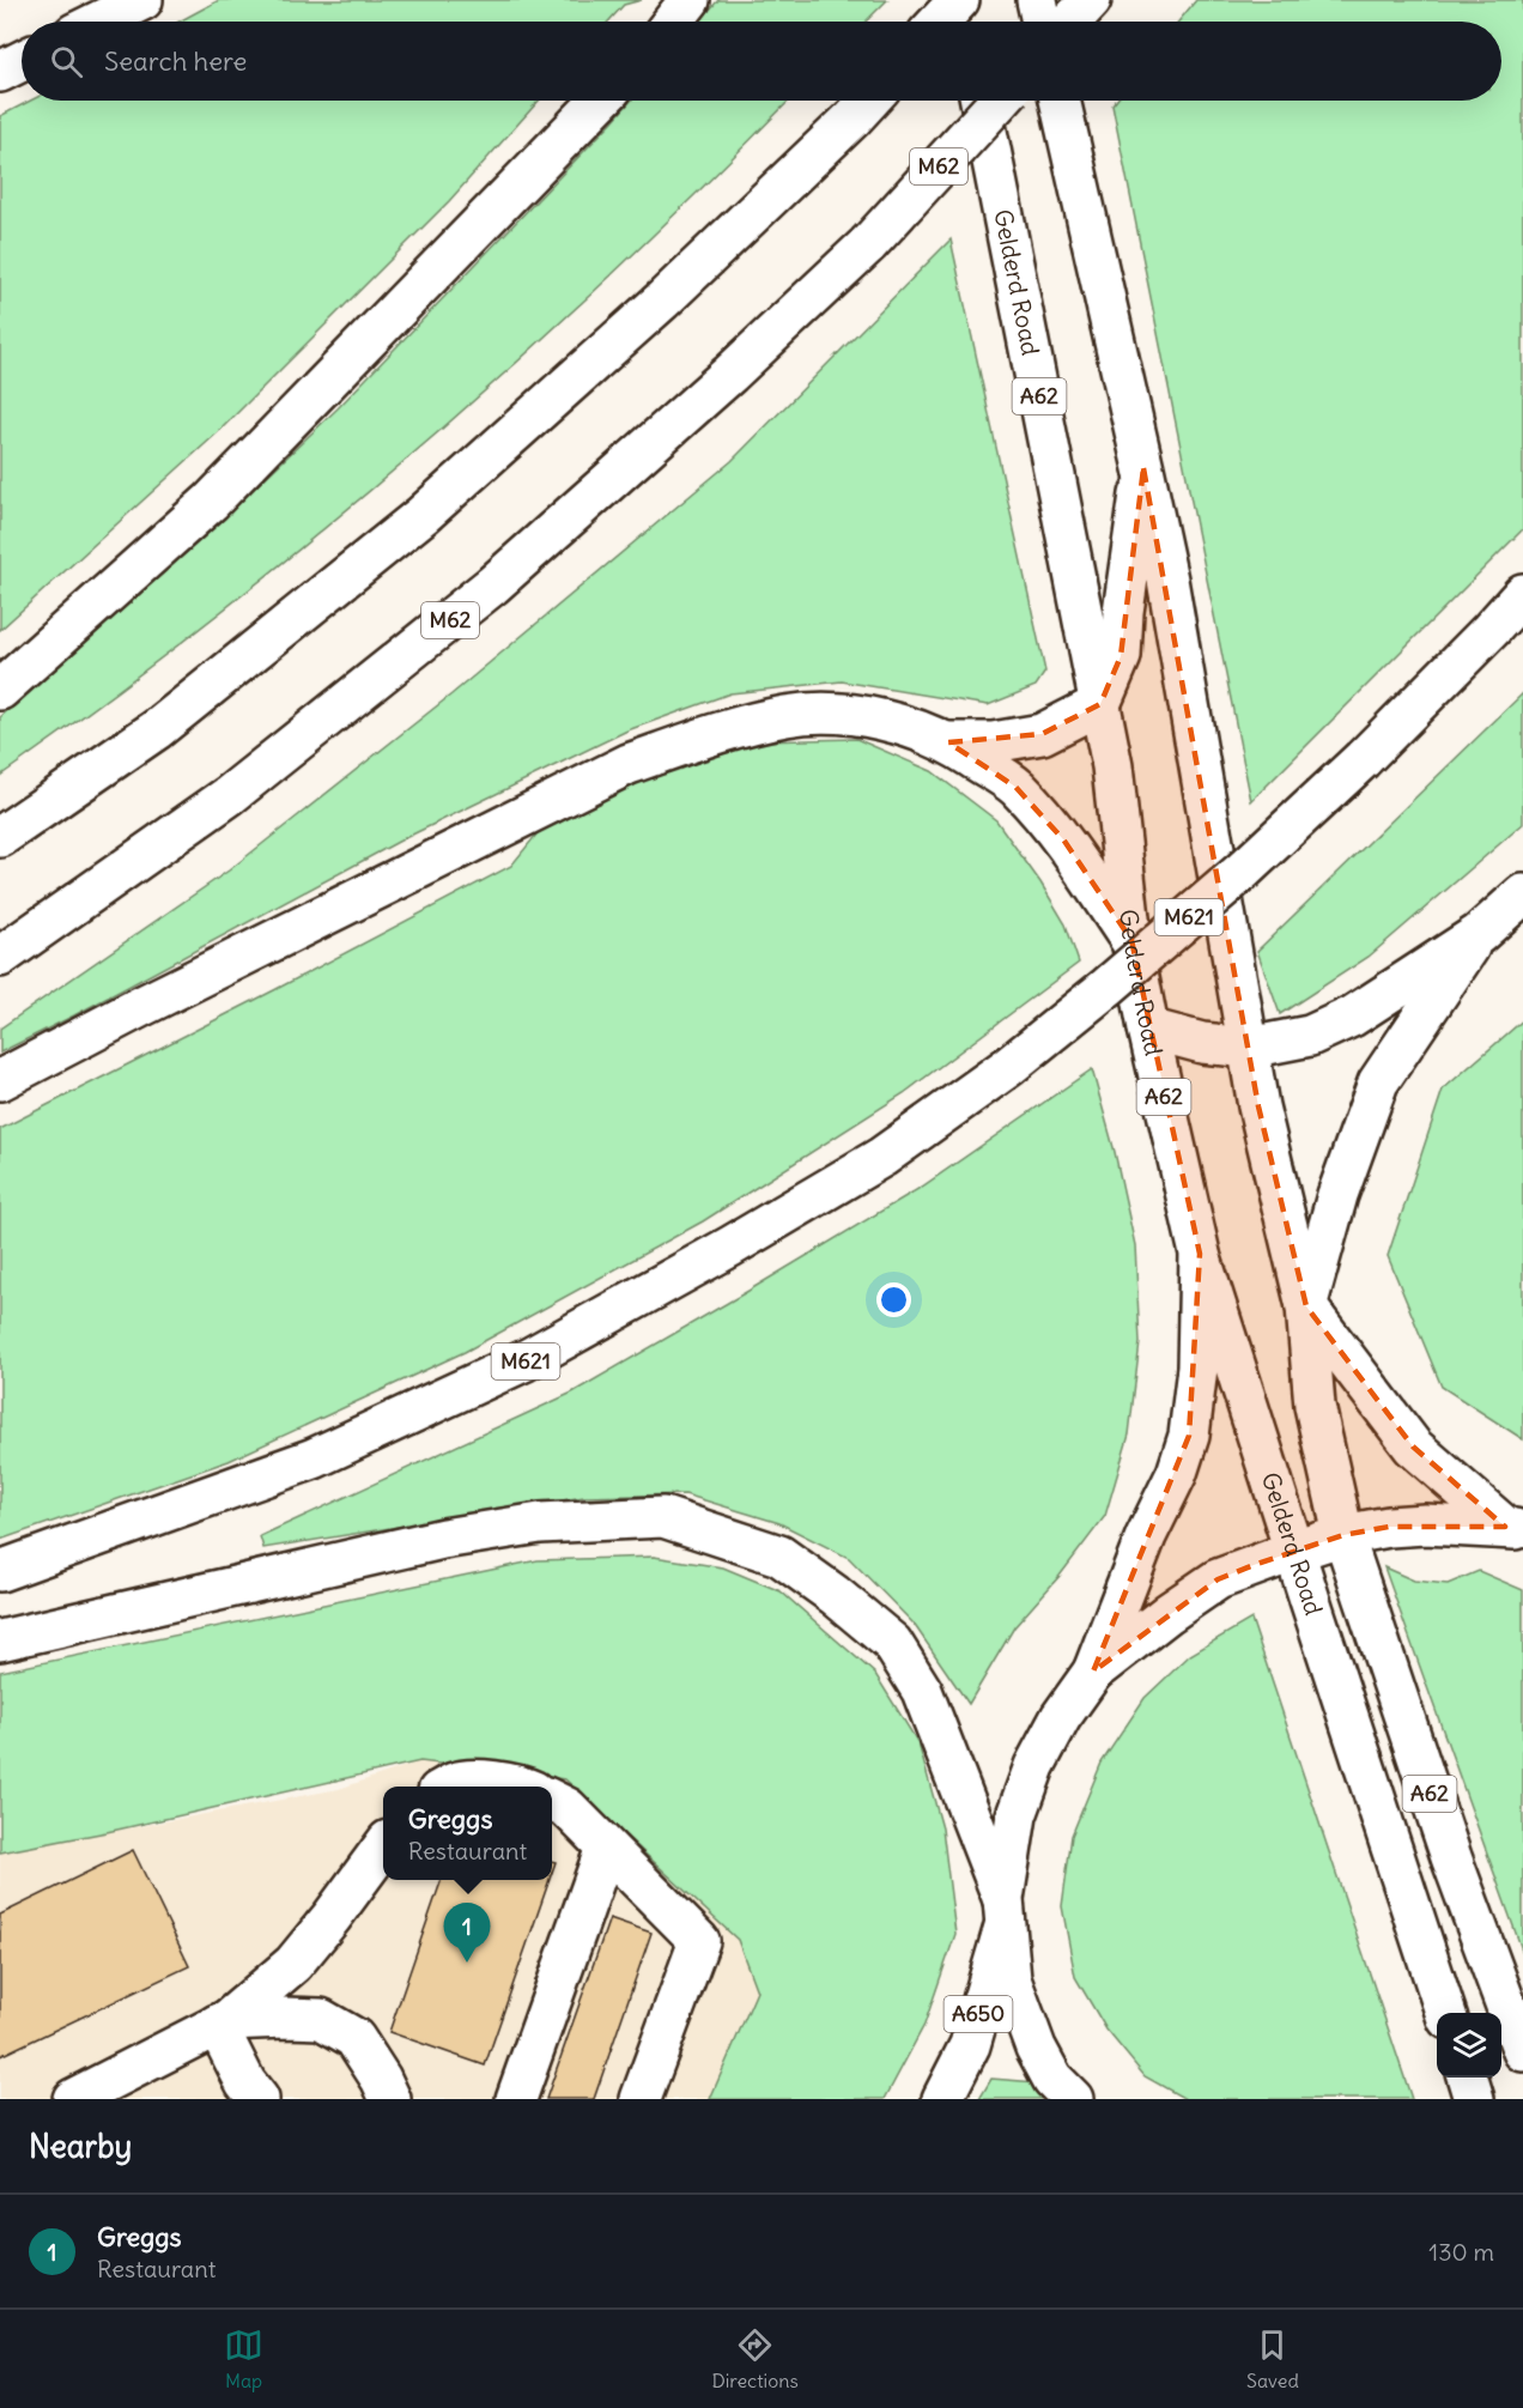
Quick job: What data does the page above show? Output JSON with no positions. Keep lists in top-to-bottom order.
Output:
{
  "streets": {
    "main road": [
      "M62",
      "Gelderd Road",
      "A62",
      "M621",
      "A650"
    ]
  },
  "page": {
    "search": "Search here",
    "popup": ["Greggs", "Restaurant"],
    "pins": "1",
    "heading": "Nearby",
    "list": [
      {
        "mark": "1",
        "name": "Greggs",
        "note": "Restaurant",
        "value": "130 m"
      }
    ],
    "nav": ["Map", "Directions", "Saved"]
  }
}
